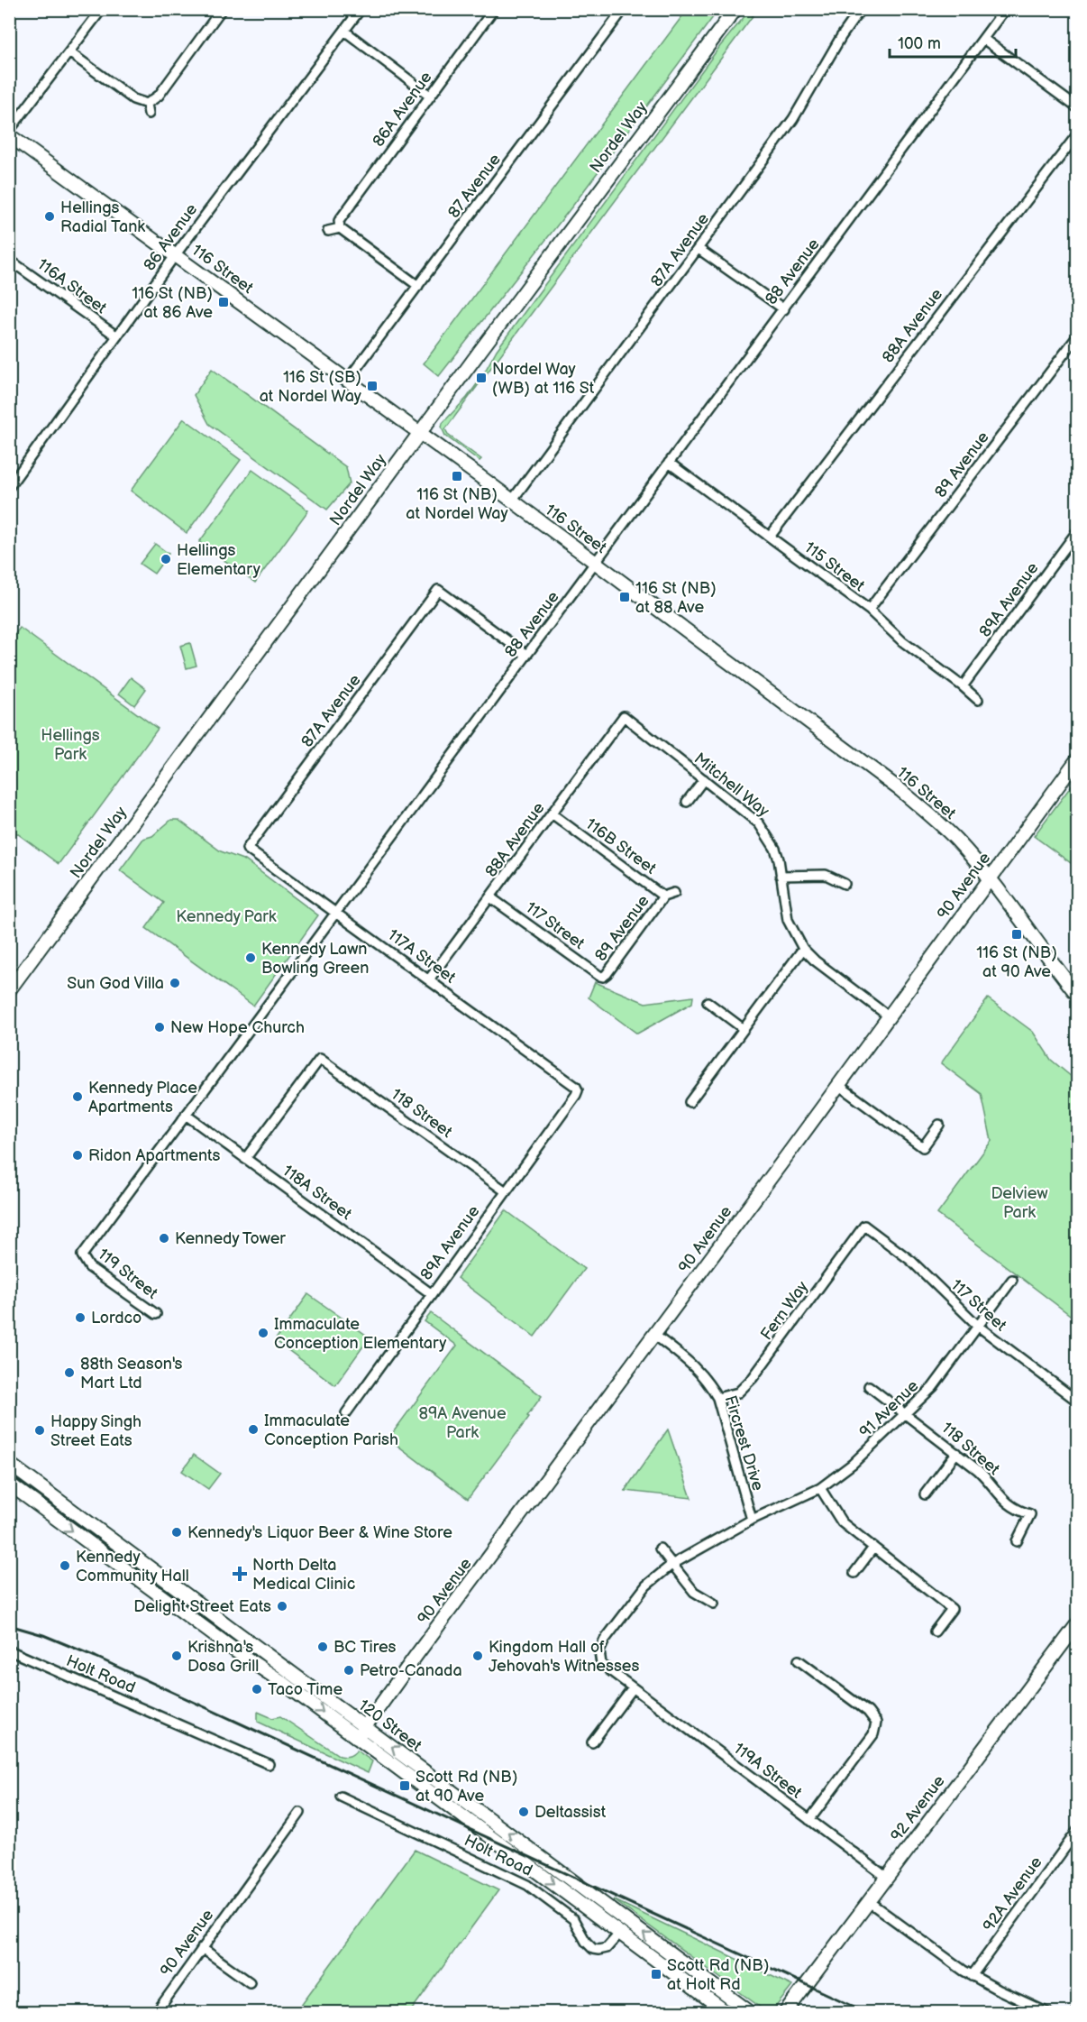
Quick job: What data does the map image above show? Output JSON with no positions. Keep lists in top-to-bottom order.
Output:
{
  "streets": {
    "main road": [
      "Nordel Way",
      "116 Street",
      "90 Avenue",
      "120 Street",
      "92 Avenue"
    ],
    "street": [
      "86A Avenue",
      "87 Avenue",
      "86 Avenue",
      "87A Avenue",
      "88 Avenue",
      "116A Street",
      "88A Avenue",
      "89 Avenue",
      "115 Street",
      "89A Avenue",
      "Mitchell Way",
      "116B Street",
      "117 Street",
      "117A Street",
      "118 Street",
      "118A Street",
      "119 Street",
      "Fern Way",
      "91 Avenue",
      "Fircrest Drive",
      "Holt Road",
      "119A Street",
      "92A Avenue"
    ]
  },
  "crossings": [
    ["Nordel Way", "116 Street"],
    ["87 Avenue", "116 Street"],
    ["86 Avenue", "116 Street"],
    ["86 Avenue", "116A Street"],
    ["87A Avenue", "116 Street"],
    ["87A Avenue", "88 Avenue"],
    ["87A Avenue", "117A Street"],
    ["116 Street", "88 Avenue"],
    ["116 Street", "90 Avenue"],
    ["88 Avenue", "115 Street"],
    ["88 Avenue", "117A Street"],
    ["88 Avenue", "118A Street"],
    ["88 Avenue", "119 Street"],
    ["88A Avenue", "115 Street"],
    ["88A Avenue", "Mitchell Way"],
    ["88A Avenue", "116B Street"],
    ["88A Avenue", "117 Street"],
    ["88A Avenue", "117A Street"],
    ["89 Avenue", "115 Street"],
    ["89 Avenue", "116B Street"],
    ["89 Avenue", "117 Street"],
    ["115 Street", "89A Avenue"],
    ["89A Avenue", "117A Street"],
    ["89A Avenue", "118 Street"],
    ["89A Avenue", "118A Street"],
    ["Mitchell Way", "90 Avenue"],
    ["90 Avenue", "Fircrest Drive"],
    ["90 Avenue", "120 Street"],
    ["117 Street", "Fern Way"],
    ["117 Street", "91 Avenue"],
    ["118 Street", "118A Street"],
    ["118 Street", "91 Avenue"],
    ["Fern Way", "Fircrest Drive"],
    ["91 Avenue", "Fircrest Drive"],
    ["91 Avenue", "119A Street"],
    ["Holt Road", "120 Street"],
    ["119A Street", "92 Avenue"]
  ],
  "parks": [
    "Hellings Park",
    "Kennedy Park",
    "Delview Park",
    "89A Avenue Park"
  ],
  "places": {
    "other": [
      "Hellings Radial Tank",
      "Hellings Elementary",
      "Kennedy Lawn Bowling Green",
      "Sun God Villa",
      "New Hope Church",
      "Kennedy Place Apartments",
      "Ridon Apartments",
      "Kennedy Tower",
      "Lordco",
      "Immaculate Conception Elementary",
      "88th Season's Mart Ltd",
      "Immaculate Conception Parish",
      "Happy Singh Street Eats",
      "Kennedy's Liquor Beer & Wine Store",
      "Kennedy Community Hall",
      "Delight Street Eats",
      "BC Tires",
      "Krishna's Dosa Grill",
      "Kingdom Hall of Jehovah's Witnesses",
      "Petro-Canada",
      "Taco Time",
      "Deltassist"
    ],
    "transit": [
      "116 St (NB) at 86 Ave",
      "Nordel Way (WB) at 116 St",
      "116 St (SB) at Nordel Way",
      "116 St (NB) at Nordel Way",
      "116 St (NB) at 88 Ave",
      "116 St (NB) at 90 Ave",
      "Scott Rd (NB) at 90 Ave",
      "Scott Rd (NB) at Holt Rd"
    ],
    "health": ["North Delta Medical Clinic"]
  },
  "scale_bar": "100 m"
}
